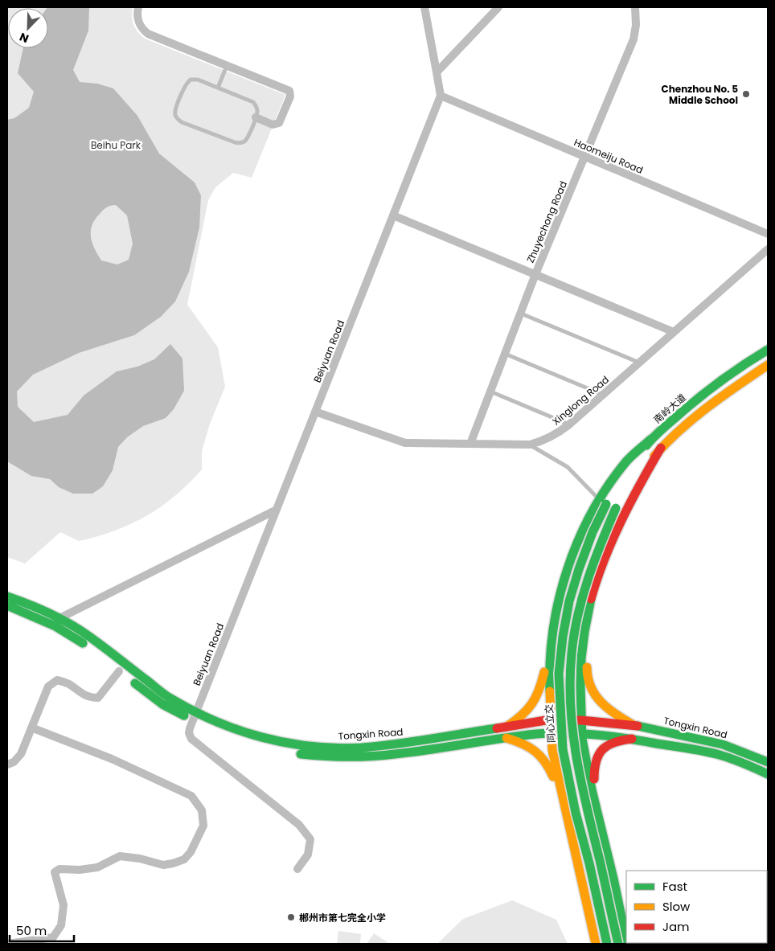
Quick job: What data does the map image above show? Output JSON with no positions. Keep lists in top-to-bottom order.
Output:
{
  "streets": {
    "main road": ["南岭大道", "同心立交", "Tongxin Road"],
    "street": [
      "Haomeiju Road",
      "Zhuyechong Road",
      "Beiyuan Road",
      "Xinglong Road"
    ]
  },
  "crossings": [
    ["Haomeiju Road", "Zhuyechong Road"],
    ["Haomeiju Road", "Beiyuan Road"],
    ["Zhuyechong Road", "Xinglong Road"],
    ["Beiyuan Road", "Xinglong Road"],
    ["Beiyuan Road", "Tongxin Road"],
    ["南岭大道", "同心立交"]
  ],
  "parks": ["Beihu Park"],
  "places": ["Chenzhou No. 5 Middle School", "郴州市第七完全小学"],
  "legend": ["Fast", "Slow", "Jam"],
  "scale_bar": "50 m",
  "north": "bottom left"
}
